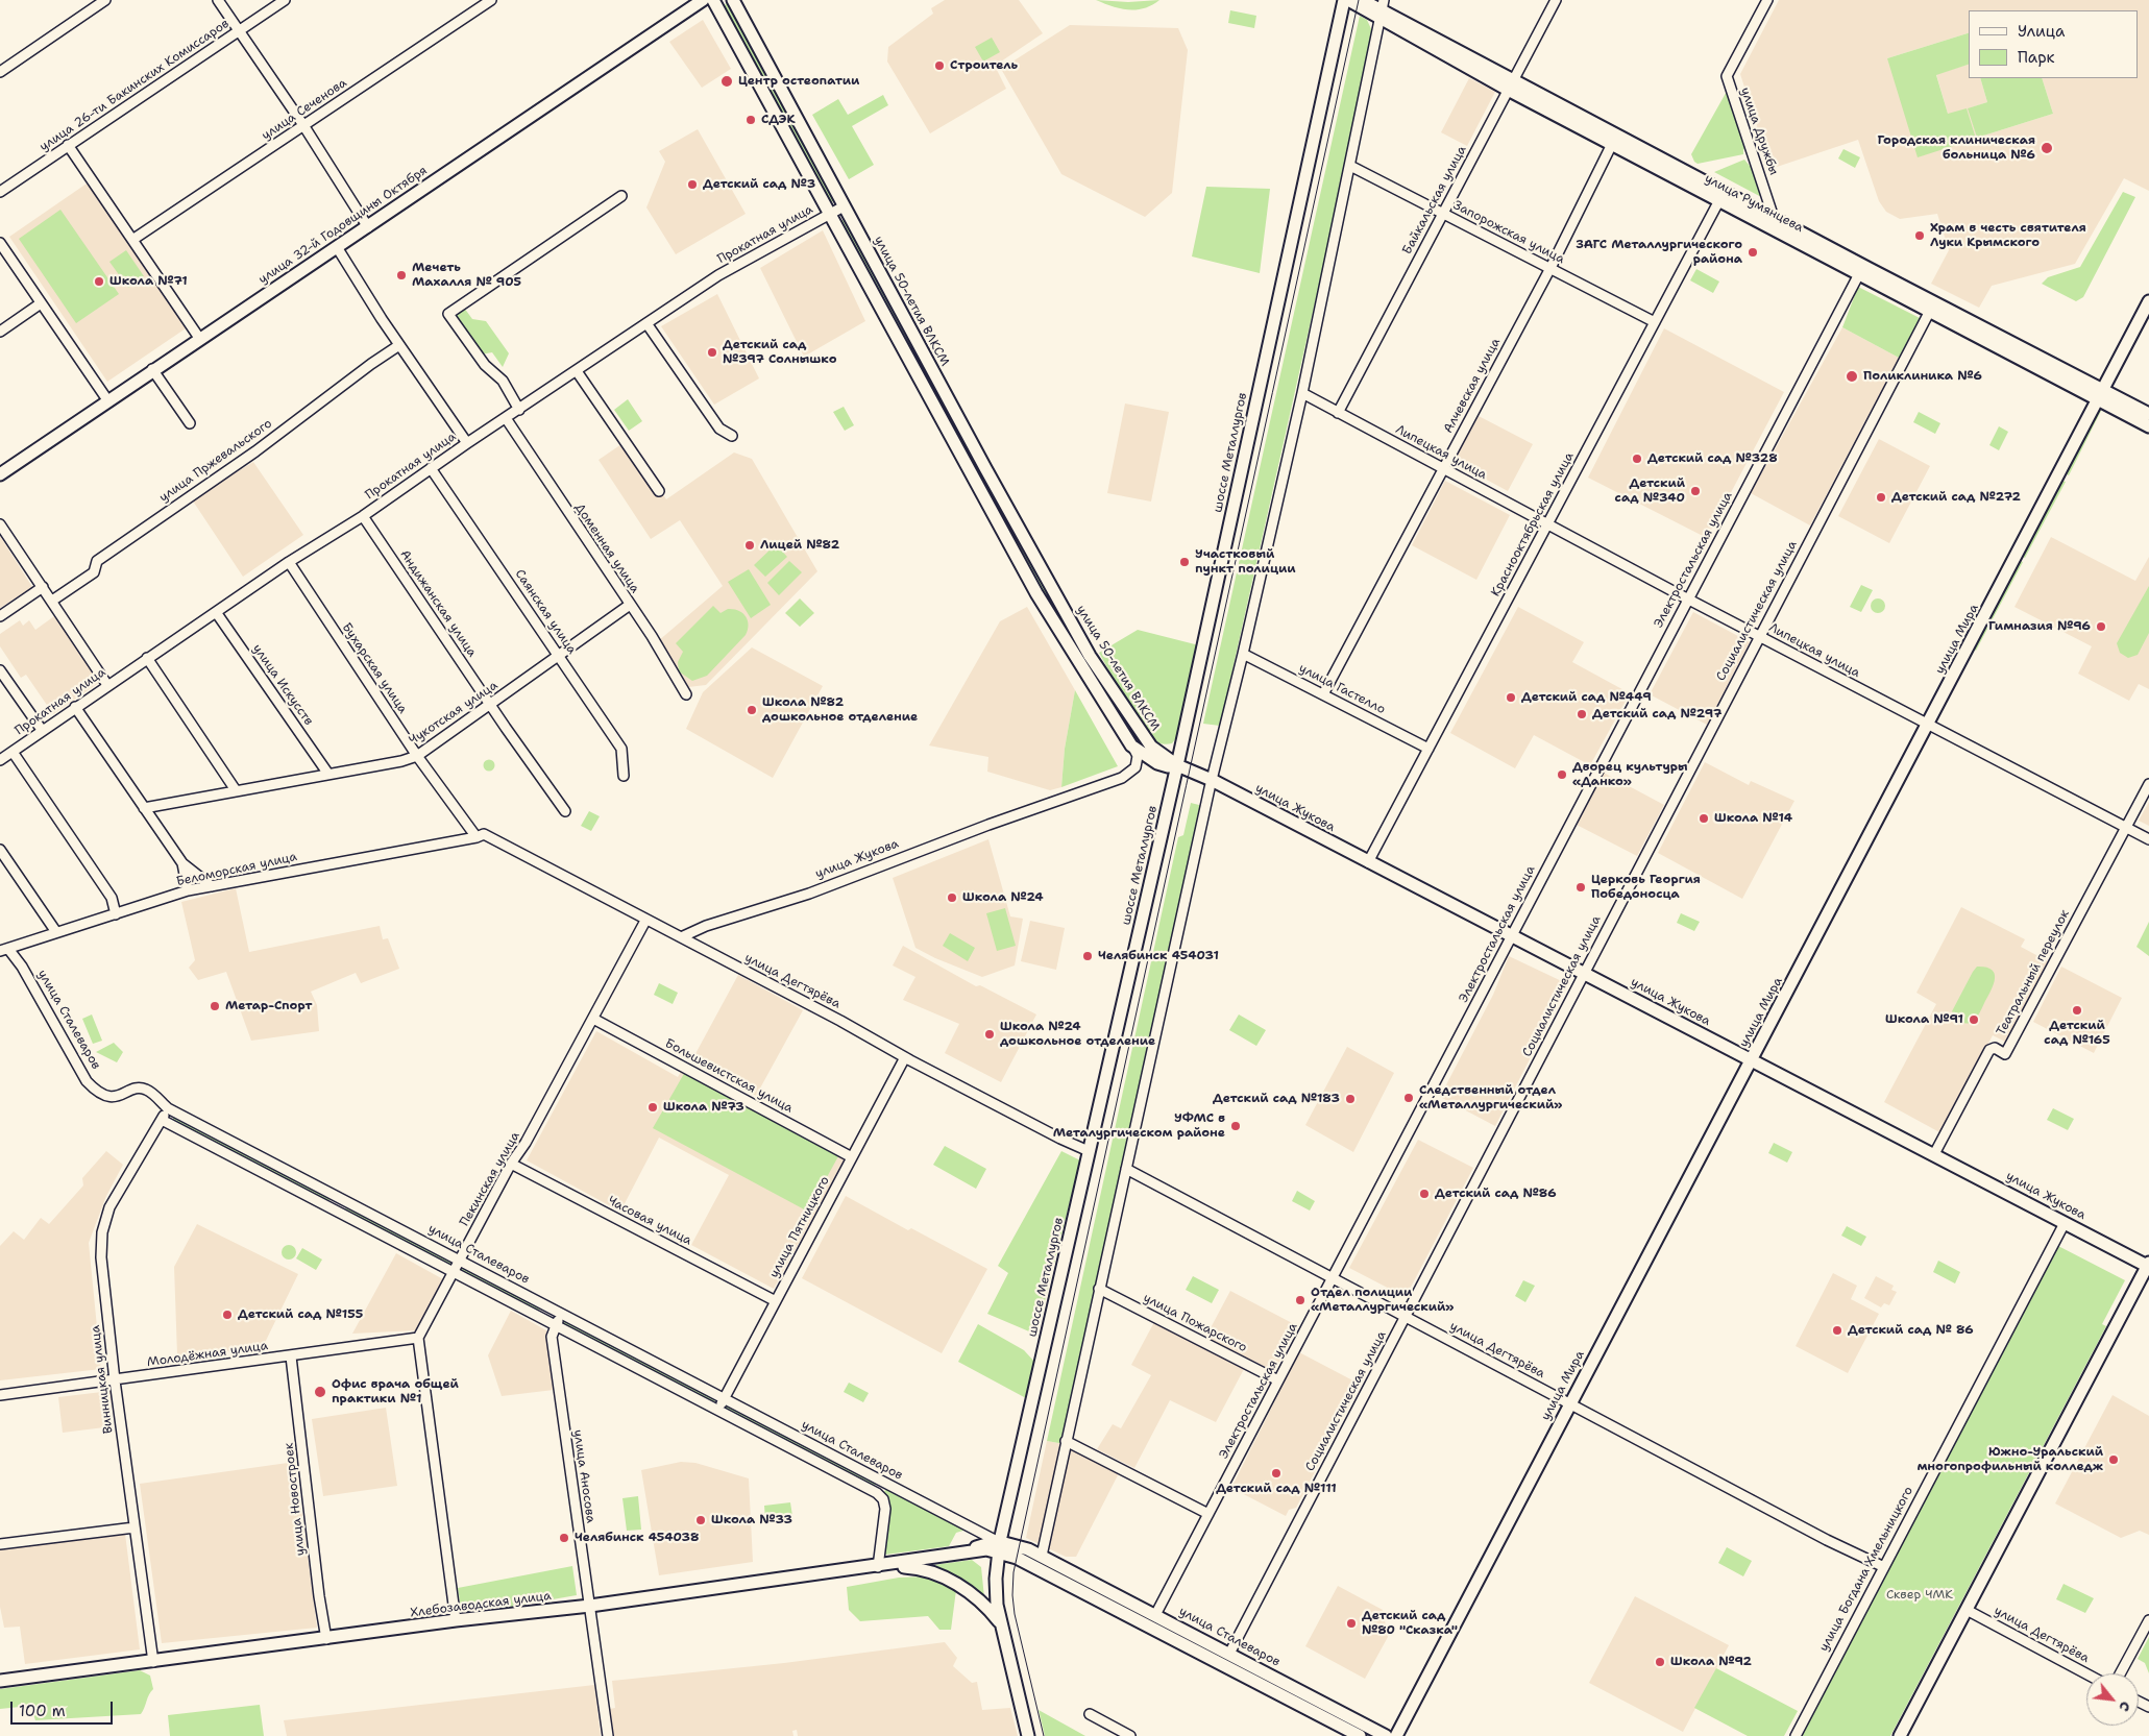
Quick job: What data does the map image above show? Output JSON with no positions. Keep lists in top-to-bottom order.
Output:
{
  "streets": {
    "main road": [
      "улица Румянцева",
      "улица 32-й Годовщины Октября",
      "улица 50-летия ВЛКСМ",
      "шоссе Металлургов",
      "улица Мира",
      "улица Жукова",
      "улица Сталеваров",
      "Хлебозаводская улица"
    ],
    "street": [
      "улица 26-ти Бакинских Комиссаров",
      "улица Сеченова",
      "улица Дружбы",
      "Байкальская улица",
      "Запорожская улица",
      "Прокатная улица",
      "Алчевская улица",
      "Липецкая улица",
      "улица Пржевальского",
      "Краснооктябрьская улица",
      "Доменная улица",
      "Электростальская улица",
      "Андижанская улица",
      "Социалистическая улица",
      "Саянская улица",
      "Бухарская улица",
      "улица Искусств",
      "улица Гастелло",
      "Чукотская улица",
      "Беломорская улица",
      "Театральный переулок",
      "улица Дегтярёва",
      "Большевистская улица",
      "Пекинская улица",
      "Часовая улица",
      "улица Пятницкого",
      "улица Пожарского",
      "Молодёжная улица",
      "Винницкая улица",
      "улица Аносова",
      "улица Новостроек",
      "улица Богдана Хмельницкого"
    ]
  },
  "crossings": [
    ["улица Дружбы", "улица Румянцева"],
    ["Байкальская улица", "улица Румянцева"],
    ["Байкальская улица", "Запорожская улица"],
    ["Байкальская улица", "Липецкая улица"],
    ["улица Румянцева", "Алчевская улица"],
    ["улица Румянцева", "Краснооктябрьская улица"],
    ["улица Румянцева", "Электростальская улица"],
    ["улица Румянцева", "Социалистическая улица"],
    ["улица Румянцева", "улица Мира"],
    ["Запорожская улица", "Алчевская улица"],
    ["Запорожская улица", "Краснооктябрьская улица"],
    ["Прокатная улица", "улица 50-летия ВЛКСМ"],
    ["Прокатная улица", "Доменная улица"],
    ["Прокатная улица", "Андижанская улица"],
    ["Прокатная улица", "Саянская улица"],
    ["Прокатная улица", "Бухарская улица"],
    ["Прокатная улица", "улица Искусств"],
    ["улица 50-летия ВЛКСМ", "шоссе Металлургов"],
    ["улица 50-летия ВЛКСМ", "улица Жукова"],
    ["Алчевская улица", "Липецкая улица"],
    ["Алчевская улица", "улица Гастелло"],
    ["шоссе Металлургов", "улица Жукова"],
    ["шоссе Металлургов", "улица Дегтярёва"],
    ["шоссе Металлургов", "улица Сталеваров"],
    ["шоссе Металлургов", "Хлебозаводская улица"],
    ["Липецкая улица", "Краснооктябрьская улица"],
    ["Липецкая улица", "Электростальская улица"],
    ["Липецкая улица", "Социалистическая улица"],
    ["Липецкая улица", "улица Мира"],
    ["Липецкая улица", "Театральный переулок"],
    ["Краснооктябрьская улица", "улица Гастелло"],
    ["Краснооктябрьская улица", "улица Жукова"],
    ["Доменная улица", "Чукотская улица"],
    ["Электростальская улица", "улица Жукова"],
    ["Электростальская улица", "улица Дегтярёва"],
    ["Электростальская улица", "улица Сталеваров"],
    ["Электростальская улица", "улица Пожарского"],
    ["Андижанская улица", "Чукотская улица"],
    ["Социалистическая улица", "улица Жукова"],
    ["Социалистическая улица", "улица Дегтярёва"],
    ["Социалистическая улица", "улица Сталеваров"],
    ["Саянская улица", "Чукотская улица"],
    ["улица Мира", "улица Жукова"],
    ["улица Мира", "улица Дегтярёва"],
    ["Бухарская улица", "Чукотская улица"],
    ["Бухарская улица", "Беломорская улица"],
    ["Бухарская улица", "улица Дегтярёва"],
    ["улица Искусств", "Чукотская улица"],
    ["улица Жукова", "Театральный переулок"],
    ["улица Жукова", "улица Дегтярёва"],
    ["улица Жукова", "улица Богдана Хмельницкого"],
    ["Беломорская улица", "улица Дегтярёва"],
    ["Беломорская улица", "улица Сталеваров"],
    ["улица Дегтярёва", "Пекинская улица"],
    ["улица Дегтярёва", "улица Пятницкого"],
    ["улица Дегтярёва", "улица Богдана Хмельницкого"],
    ["улица Сталеваров", "Пекинская улица"],
    ["улица Сталеваров", "улица Пятницкого"],
    ["улица Сталеваров", "Винницкая улица"],
    ["улица Сталеваров", "улица Аносова"],
    ["улица Сталеваров", "Хлебозаводская улица"],
    ["Большевистская улица", "Пекинская улица"],
    ["Большевистская улица", "улица Пятницкого"],
    ["Пекинская улица", "Часовая улица"],
    ["Пекинская улица", "Молодёжная улица"],
    ["Часовая улица", "улица Пятницкого"],
    ["Молодёжная улица", "Винницкая улица"],
    ["Молодёжная улица", "улица Новостроек"],
    ["Винницкая улица", "Хлебозаводская улица"],
    ["улица Аносова", "Хлебозаводская улица"],
    ["улица Новостроек", "Хлебозаводская улица"]
  ],
  "parks": ["Сквер ЧМК"],
  "places": [
    "Cтроитель",
    "Центр остеопатии",
    "СДЭК",
    "Городская клиническая больница №6",
    "Детский сад №3",
    "Храм в честь святителя Луки Крымского",
    "ЗАГС Металлургического района",
    "Мечеть Махалля № 905",
    "Школа №71",
    "Детский сад №397 Солнышко",
    "Поликлиника №6",
    "Детский сад №328",
    "Детский сад №340",
    "Детский сад №272",
    "Лицей №82",
    "Участковый пункт полиции",
    "Гимназия №96",
    "Детский сад №449",
    "Школа №82 дошкольное отделение",
    "Детский сад №297",
    "Дворец культуры «Данко»",
    "Школа №14",
    "Церковь Георгия Победоносца",
    "Школа №24",
    "Челябинск 454031",
    "Метар-Спорт",
    "Детский сад №165",
    "Школа №91",
    "Школа №24 дошкольное отделение",
    "Следственный отдел «Металлургический»",
    "Детский сад №183",
    "Школа №73",
    "УФМС в Металургическом районе",
    "Детский сад №86",
    "Отдел полиции «Металлургический»",
    "Детский сад №155",
    "Детский сад № 86",
    "Офис врача общей практики №1",
    "Южно-Уральский многопрофильный колледж",
    "Детский сад №111",
    "Школа №33",
    "Челябинск 454038",
    "Детский сад №80 \"Сказка\"",
    "Школа №92"
  ],
  "legend": ["Улица", "Парк"],
  "scale_bar": "100 m",
  "north": "bottom right"
}
